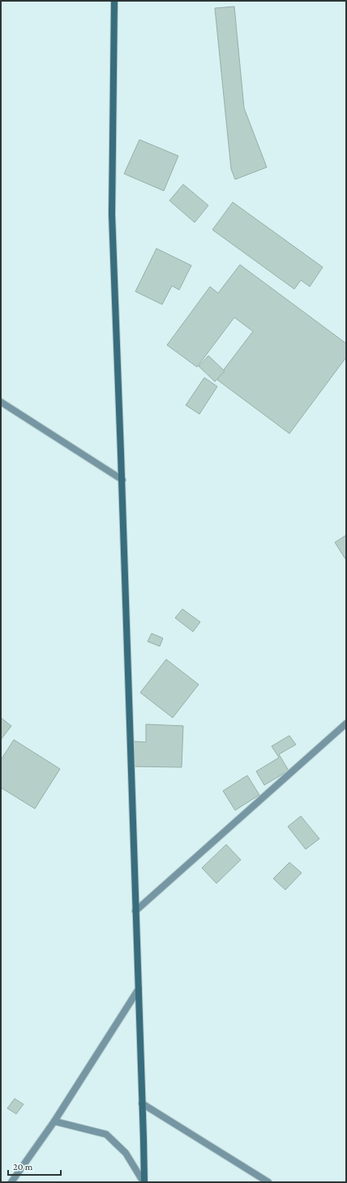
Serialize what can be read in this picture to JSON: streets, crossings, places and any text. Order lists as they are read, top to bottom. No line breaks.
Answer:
{"scale_bar":"20 m"}
